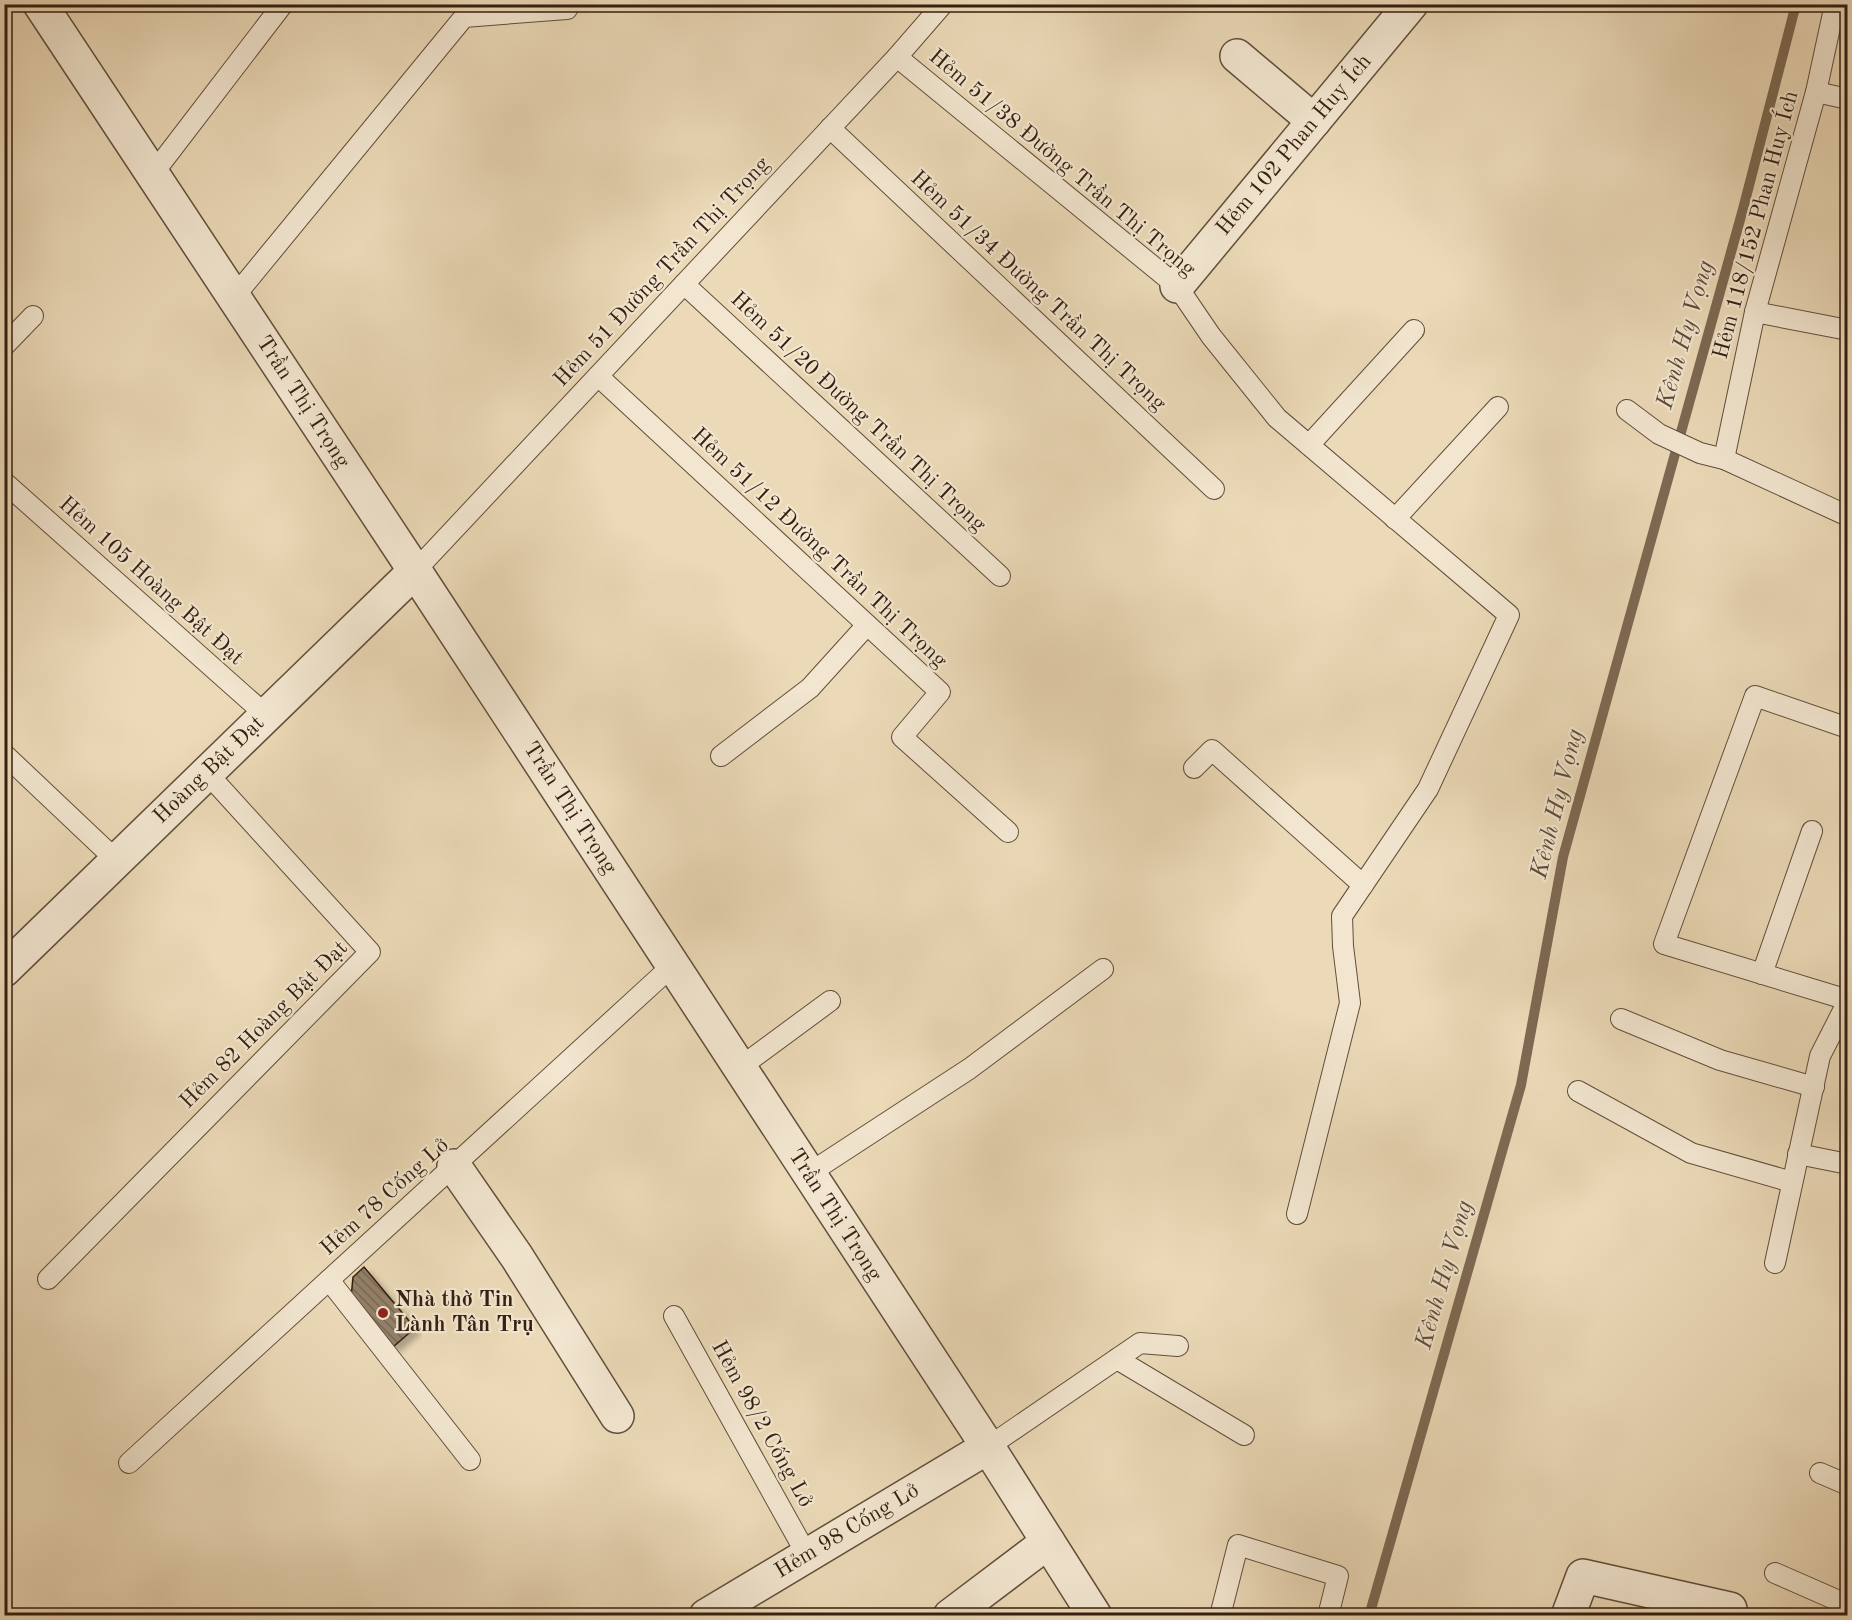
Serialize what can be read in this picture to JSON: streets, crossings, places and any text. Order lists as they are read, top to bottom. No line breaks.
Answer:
{"streets":{"street":["Hẻm 102 Phan Huy Ích","Trần Thị Trọng","Hoàng Bật Đạt","Hẻm 98 Cống Lở"],"lane":["Hẻm 51/38 Đường Trần Thị Trọng","Hẻm 118/152 Phan Huy Ích","Hẻm 51 Đường Trần Thị Trọng","Hẻm 51/34 Đường Trần Thị Trọng","Hẻm 51/20 Đường Trần Thị Trọng","Hẻm 51/12 Đường Trần Thị Trọng","Hẻm 105 Hoàng Bật Đạt","Hẻm 82 Hoàng Bật Đạt","Hẻm 78 Cống Lở","Hẻm 98/2 Cống Lở"]},"crossings":[["Hẻm 102 Phan Huy Ích","Hẻm 51/38 Đường Trần Thị Trọng"],["Hẻm 51/38 Đường Trần Thị Trọng","Hẻm 51 Đường Trần Thị Trọng"],["Hẻm 51 Đường Trần Thị Trọng","Hẻm 51/34 Đường Trần Thị Trọng"],["Hẻm 51 Đường Trần Thị Trọng","Trần Thị Trọng"],["Hẻm 51 Đường Trần Thị Trọng","Hẻm 51/20 Đường Trần Thị Trọng"],["Hẻm 51 Đường Trần Thị Trọng","Hẻm 51/12 Đường Trần Thị Trọng"],["Hẻm 51 Đường Trần Thị Trọng","Hoàng Bật Đạt"],["Trần Thị Trọng","Hoàng Bật Đạt"],["Trần Thị Trọng","Hẻm 78 Cống Lở"],["Trần Thị Trọng","Hẻm 98 Cống Lở"],["Hẻm 105 Hoàng Bật Đạt","Hoàng Bật Đạt"],["Hoàng Bật Đạt","Hẻm 82 Hoàng Bật Đạt"],["Hẻm 98/2 Cống Lở","Hẻm 98 Cống Lở"]],"water":["Kênh Hy Vọng"],"places":["Nhà thờ Tin Lành Tân Trụ"]}
